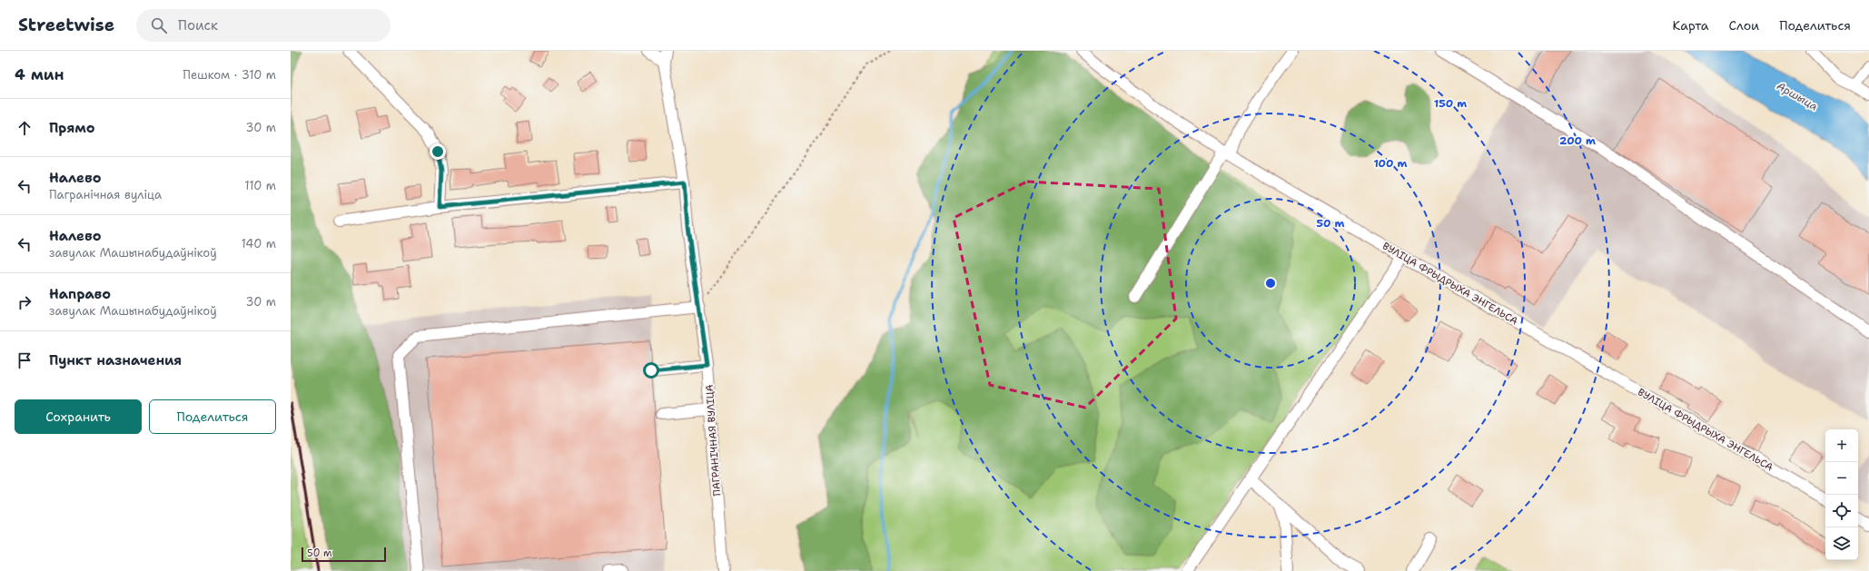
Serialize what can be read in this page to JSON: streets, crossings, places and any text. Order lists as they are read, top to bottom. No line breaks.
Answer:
{"streets":{"street":["ВУЛІЦА ФРЫДРЫХА ЭНГЕЛЬСА","ПАГРАНІЧНАЯ ВУЛІЦА"]},"water":["Аршыца"],"scale_bar":"50 m","page":{"header":"Streetwise","search":"Поиск","nav":["Карта","Слои","Поделиться"],"heading":["4 мин","Пешком · 310 m"],"list":[["Прямо","30 m"],["Налево","Пагранічная вуліца","110 m"],["Налево","завулак Машынабудаўнікоў","140 m"],["Направо","завулак Машынабудаўнікоў","30 m"],"Пункт назначения"],"buttons":["Сохранить","Поделиться"],"map_buttons":["+","−"],"scale":"50 m"},"rings":["150 m","200 m","100 m","50 m"]}
